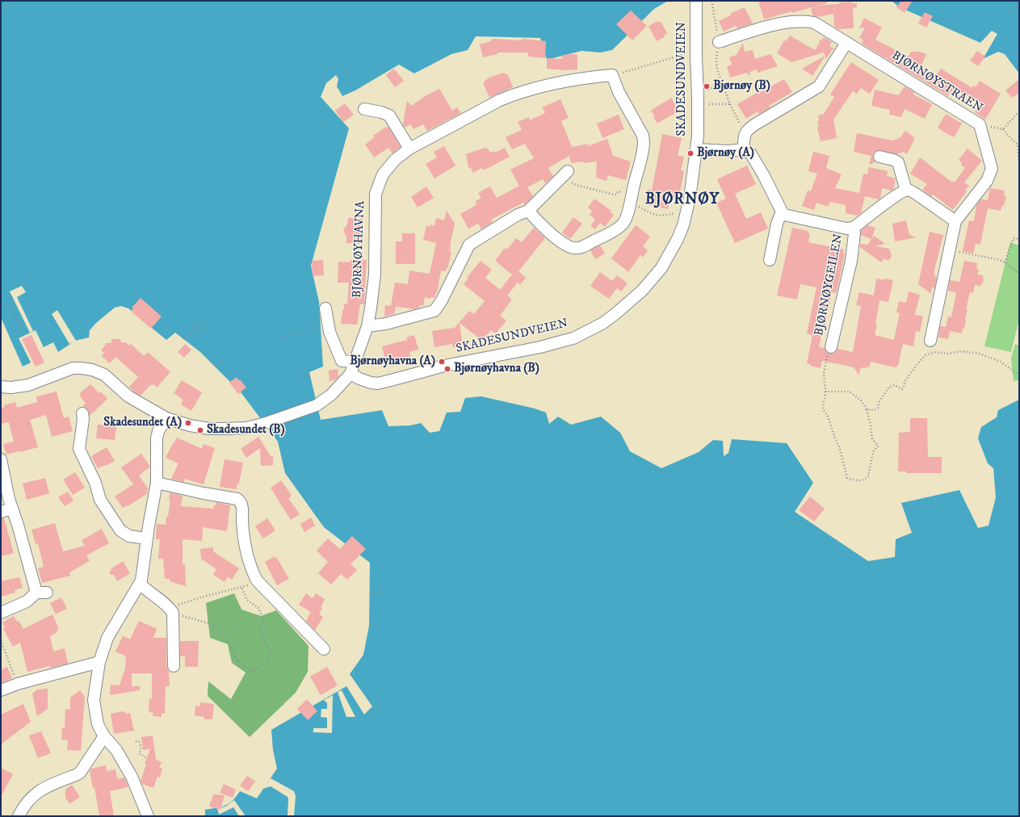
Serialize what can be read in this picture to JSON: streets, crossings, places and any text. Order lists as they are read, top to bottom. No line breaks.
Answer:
{"streets":{"street":["SKADESUNDVEIEN","BJØRNØYSTRAEN","BJØRNØYHAVNA","BJØRNØYGEILEN"]},"crossings":[["SKADESUNDVEIEN","BJØRNØYHAVNA"]],"districts":["BJØRNØY"],"places":["Bjørnøy (B)","Bjørnøy (A)","Bjørnøyhavna (A)","Bjørnøyhavna (B)","Skadesundet (A)","Skadesundet (B)"]}
